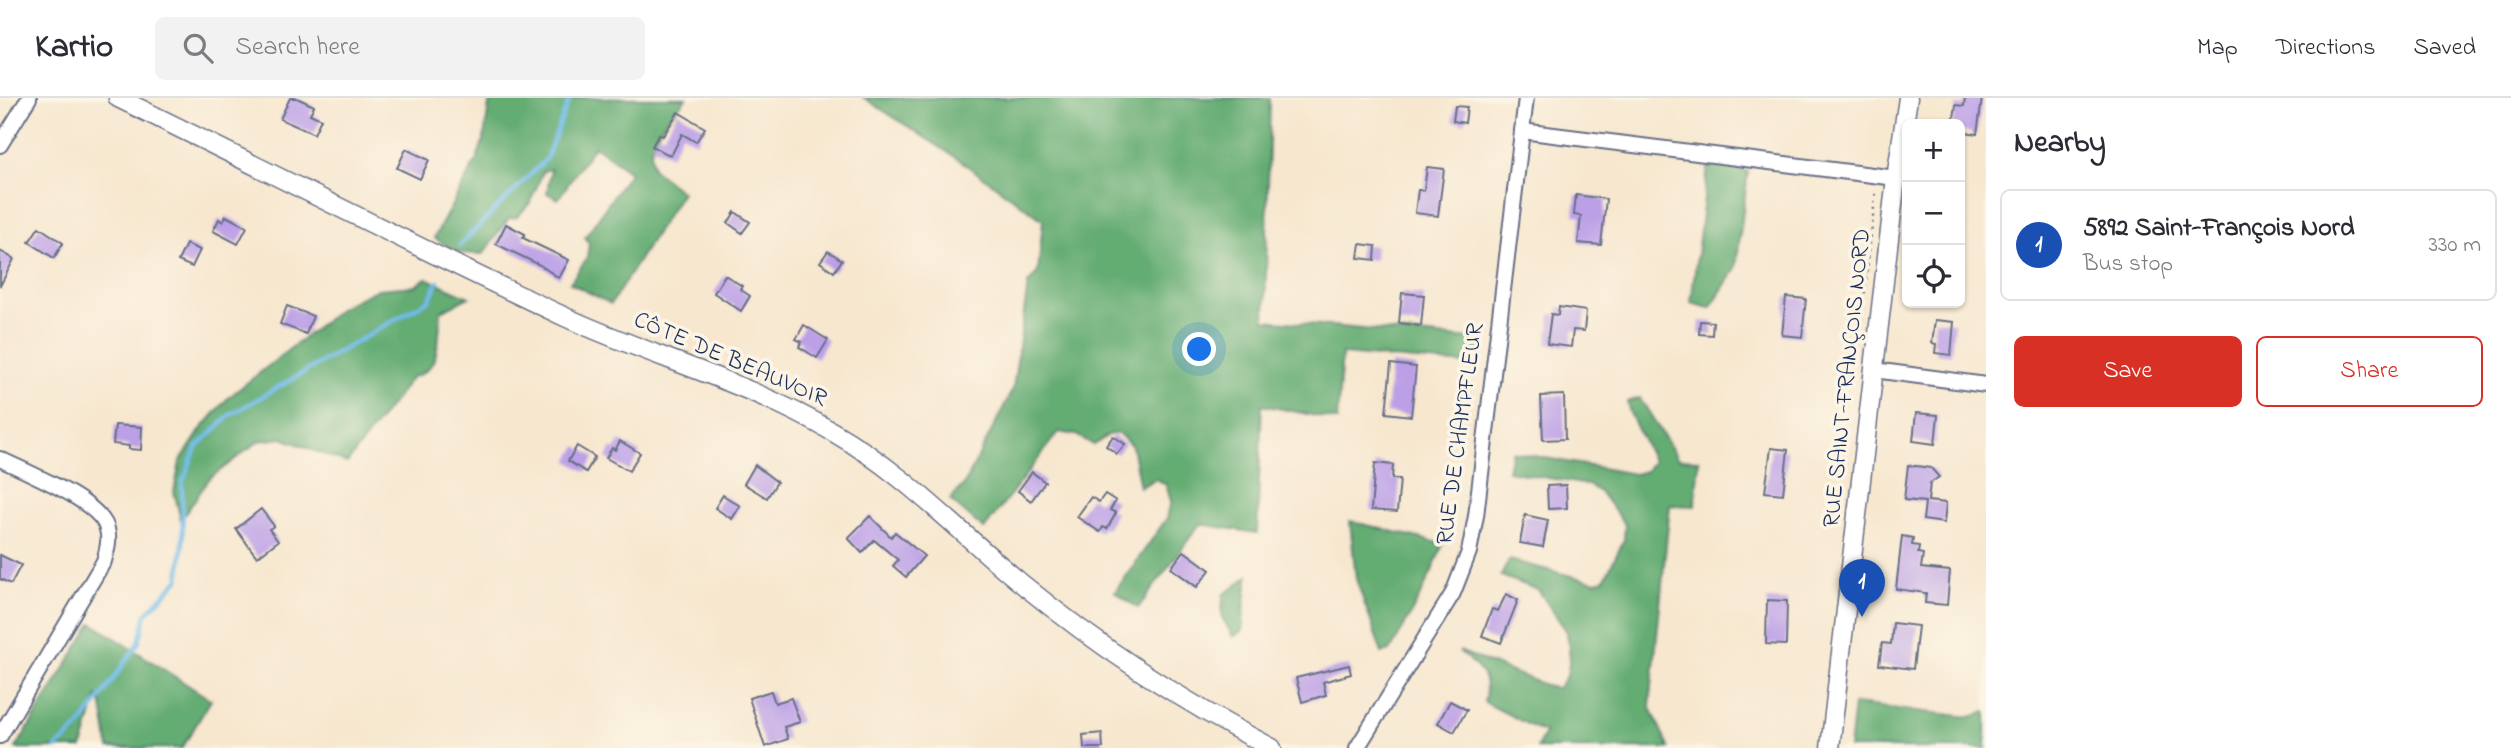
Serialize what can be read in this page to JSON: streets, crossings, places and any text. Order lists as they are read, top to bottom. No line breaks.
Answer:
{"streets":{"street":["CÔTE DE BEAUVOIR","RUE SAINT-FRANÇOIS NORD","RUE DE CHAMPFLEUR"]},"page":{"header":"Kartio","search":"Search here","nav":["Map","Directions","Saved"],"heading":"Nearby","map_buttons":["+","−"],"list":[{"mark":"1","name":"5892 Saint-François Nord","note":"Bus stop","value":"330 m"}],"buttons":["Save","Share"],"pins":"1"}}
